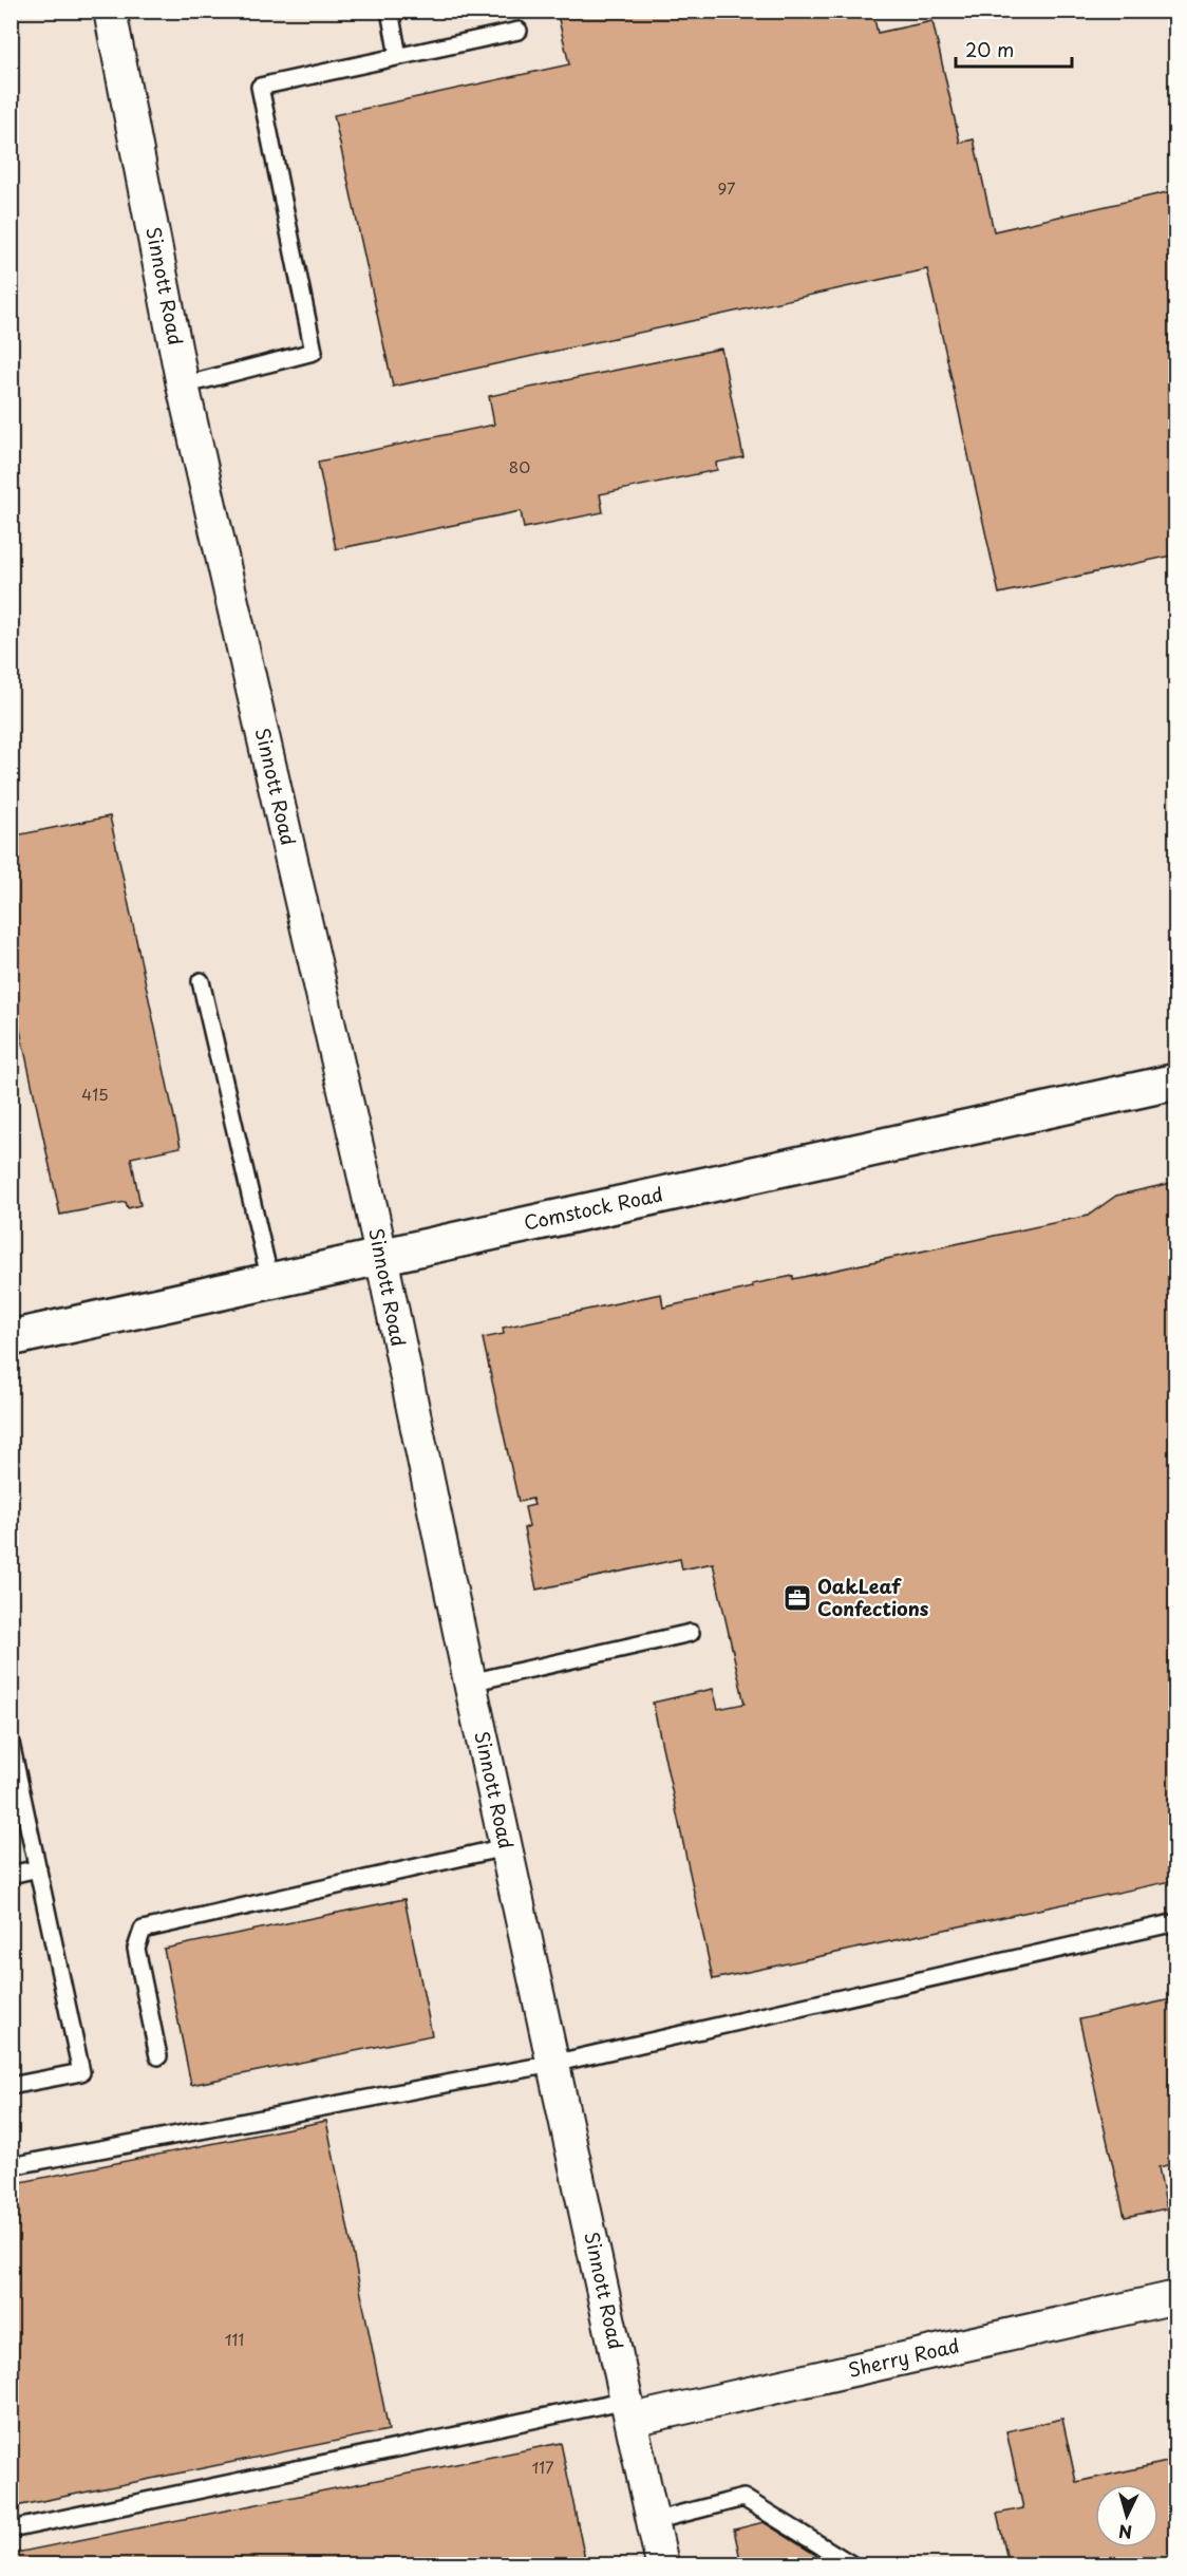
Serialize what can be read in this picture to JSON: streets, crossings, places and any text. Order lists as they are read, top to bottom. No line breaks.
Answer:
{"streets":{"street":["Sinnott Road","Comstock Road","Sherry Road"]},"crossings":[["Sinnott Road","Comstock Road"],["Sinnott Road","Sherry Road"]],"places":{"office":["OakLeaf Confections"]},"house_numbers":["97","80","415","111","117"],"scale_bar":"20 m","north":"bottom"}
